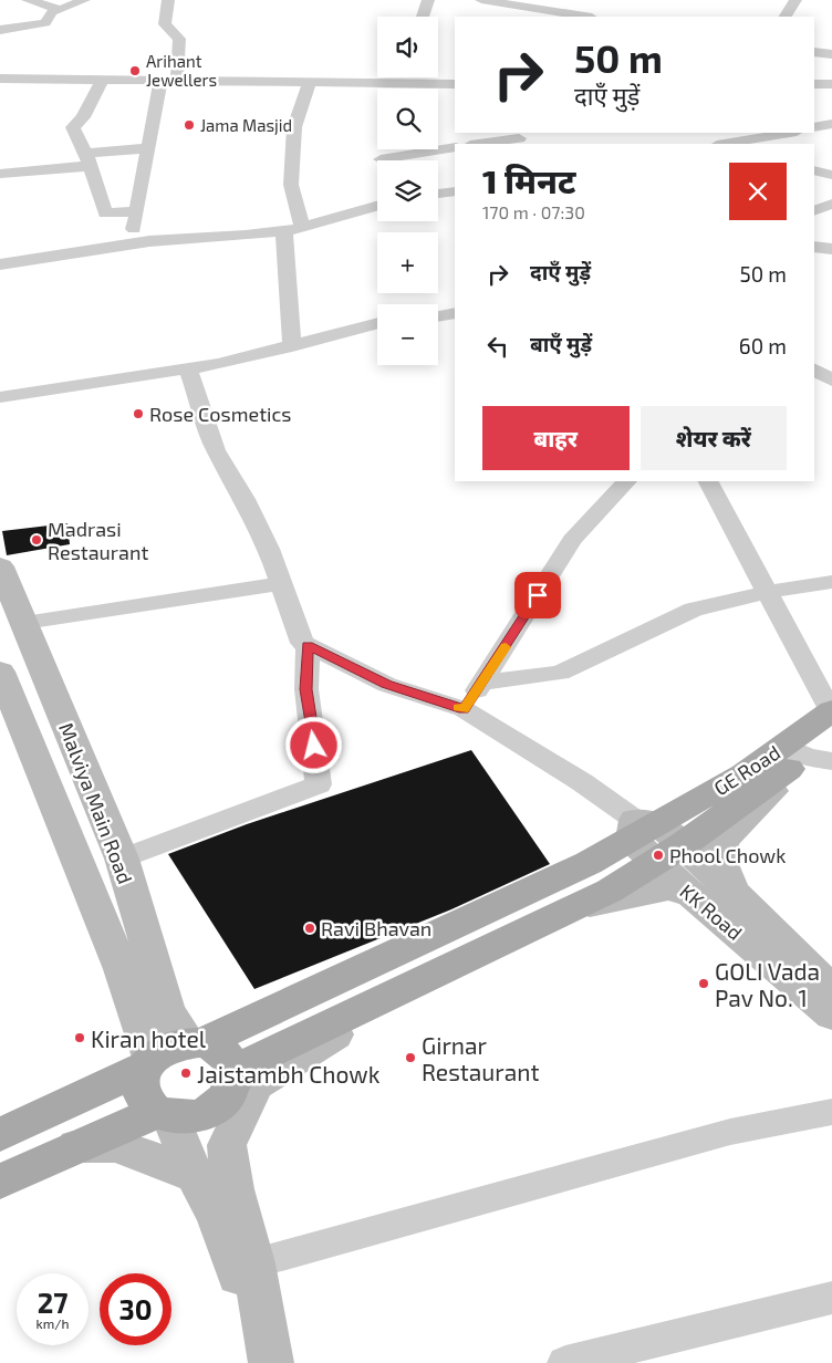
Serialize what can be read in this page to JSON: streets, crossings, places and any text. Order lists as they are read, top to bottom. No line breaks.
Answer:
{"streets":{"street":["Malviya Main Road","KK Road"]},"places":["Arihant Jewellers","Jama Masjid","Rose Cosmetics","Madrasi Restaurant","Phool Chowk","Ravi Bhavan","GOLI Vada Pav No. 1","Kiran hotel","Girnar Restaurant","Jaistambh Chowk"],"page":{"map_buttons":["+","−"],"turn":["50 m","दाएँ मुड़ें"],"heading":["1 मिनट","170 m · 07:30"],"list":[{"name":"दाएँ मुड़ें","value":"50 m"},{"name":"बाएँ मुड़ें","value":"60 m"}],"buttons":["बाहर","शेयर करें"],"speed":"27 km/h","limit":"30"}}
